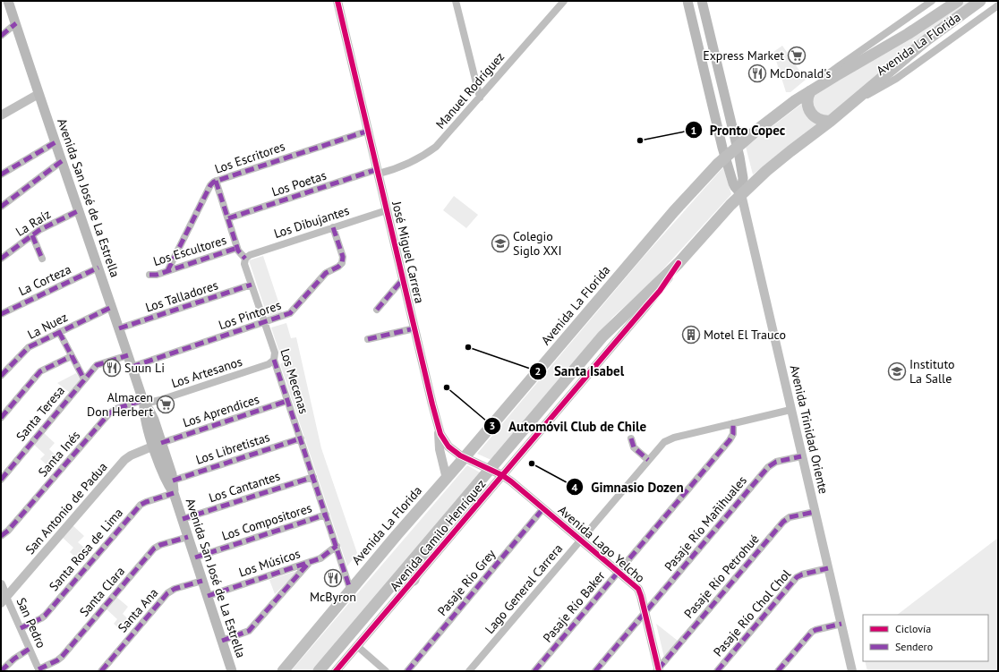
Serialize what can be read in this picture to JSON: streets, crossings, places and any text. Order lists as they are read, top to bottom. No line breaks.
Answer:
{"streets":{"main road":["Avenida La Florida","Avenida San José de La Estrella","Avenida Trinidad Oriente","Avenida Camilo Henríquez"],"street":["Manuel Rodríguez","Los Escritores","Los Poetas","Los Dibujantes","La Raíz","Los Escultores","José Miguel Carrera","La Corteza","Los Talladores","Los Pintores","La Nuez","Los Artesanos","Los Mecenas","Los Aprendices","Santa Teresa","Los Libretistas","Santa Inés","Los Cantantes","San Antonio de Padua","Los Compositores","Pasaje Río Mañihuales","Avenida Lago Yelcho","Santa Rosa de Lima","Los Músicos","Pasaje Río Petrohué","Pasaje Río Grey","Lago General Carrera","Santa Clara","Pasaje Río Baker","Santa Ana","Pasaje Río Chol Chol","San Pedro"]},"crossings":[["Avenida La Florida","José Miguel Carrera"],["Avenida La Florida","Los Mecenas"],["Avenida La Florida","Avenida Trinidad Oriente"],["Avenida La Florida","Avenida Camilo Henríquez"],["Manuel Rodríguez","Los Poetas"],["Manuel Rodríguez","José Miguel Carrera"],["Los Escritores","Los Escultores"],["Los Escritores","José Miguel Carrera"],["Los Escritores","Los Mecenas"],["Los Poetas","José Miguel Carrera"],["Los Poetas","Los Mecenas"],["Avenida San José de La Estrella","La Raíz"],["Avenida San José de La Estrella","La Corteza"],["Avenida San José de La Estrella","Los Talladores"],["Avenida San José de La Estrella","Los Pintores"],["Avenida San José de La Estrella","La Nuez"],["Avenida San José de La Estrella","Los Artesanos"],["Avenida San José de La Estrella","Los Aprendices"],["Avenida San José de La Estrella","Santa Teresa"],["Avenida San José de La Estrella","Los Libretistas"],["Avenida San José de La Estrella","Santa Inés"],["Avenida San José de La Estrella","Los Cantantes"],["Avenida San José de La Estrella","San Antonio de Padua"],["Avenida San José de La Estrella","Los Compositores"],["Avenida San José de La Estrella","Santa Rosa de Lima"],["Avenida San José de La Estrella","Los Músicos"],["Avenida San José de La Estrella","Santa Clara"],["Avenida San José de La Estrella","Santa Ana"],["Los Dibujantes","José Miguel Carrera"],["Los Dibujantes","Los Pintores"],["Los Dibujantes","Los Mecenas"],["Los Escultores","Los Mecenas"],["José Miguel Carrera","Avenida Camilo Henríquez"],["José Miguel Carrera","Avenida Lago Yelcho"],["Los Talladores","Los Mecenas"],["Los Pintores","Los Mecenas"],["Los Artesanos","Los Mecenas"],["Los Artesanos","Santa Inés"],["Los Mecenas","Los Aprendices"],["Los Mecenas","Los Libretistas"],["Los Mecenas","Los Cantantes"],["Los Mecenas","Los Compositores"],["Los Mecenas","Los Músicos"],["Los Aprendices","San Antonio de Padua"],["Avenida Trinidad Oriente","Pasaje Río Mañihuales"],["Avenida Trinidad Oriente","Avenida Camilo Henríquez"],["Avenida Trinidad Oriente","Pasaje Río Petrohué"],["Avenida Trinidad Oriente","Lago General Carrera"],["Avenida Trinidad Oriente","Pasaje Río Chol Chol"],["San Antonio de Padua","San Pedro"],["Pasaje Río Mañihuales","Avenida Lago Yelcho"],["Avenida Camilo Henríquez","Avenida Lago Yelcho"],["Avenida Lago Yelcho","Pasaje Río Petrohué"],["Avenida Lago Yelcho","Pasaje Río Grey"],["Avenida Lago Yelcho","Lago General Carrera"],["Avenida Lago Yelcho","Pasaje Río Baker"],["Santa Rosa de Lima","San Pedro"],["Lago General Carrera","Pasaje Río Baker"],["Santa Clara","San Pedro"]],"places":{"supermarket":["Express Market","Almacen Don Herbert"],"restaurant":["McDonald's","Suun Li","McByron"],"other":["Pronto Copec","Santa Isabel","Automóvil Club de Chile","Gimnasio Dozen"],"school or university":["Colegio Siglo XXI","Instituto La Salle"],"building":["Motel El Trauco"]},"legend":["Ciclovía","Sendero"]}
